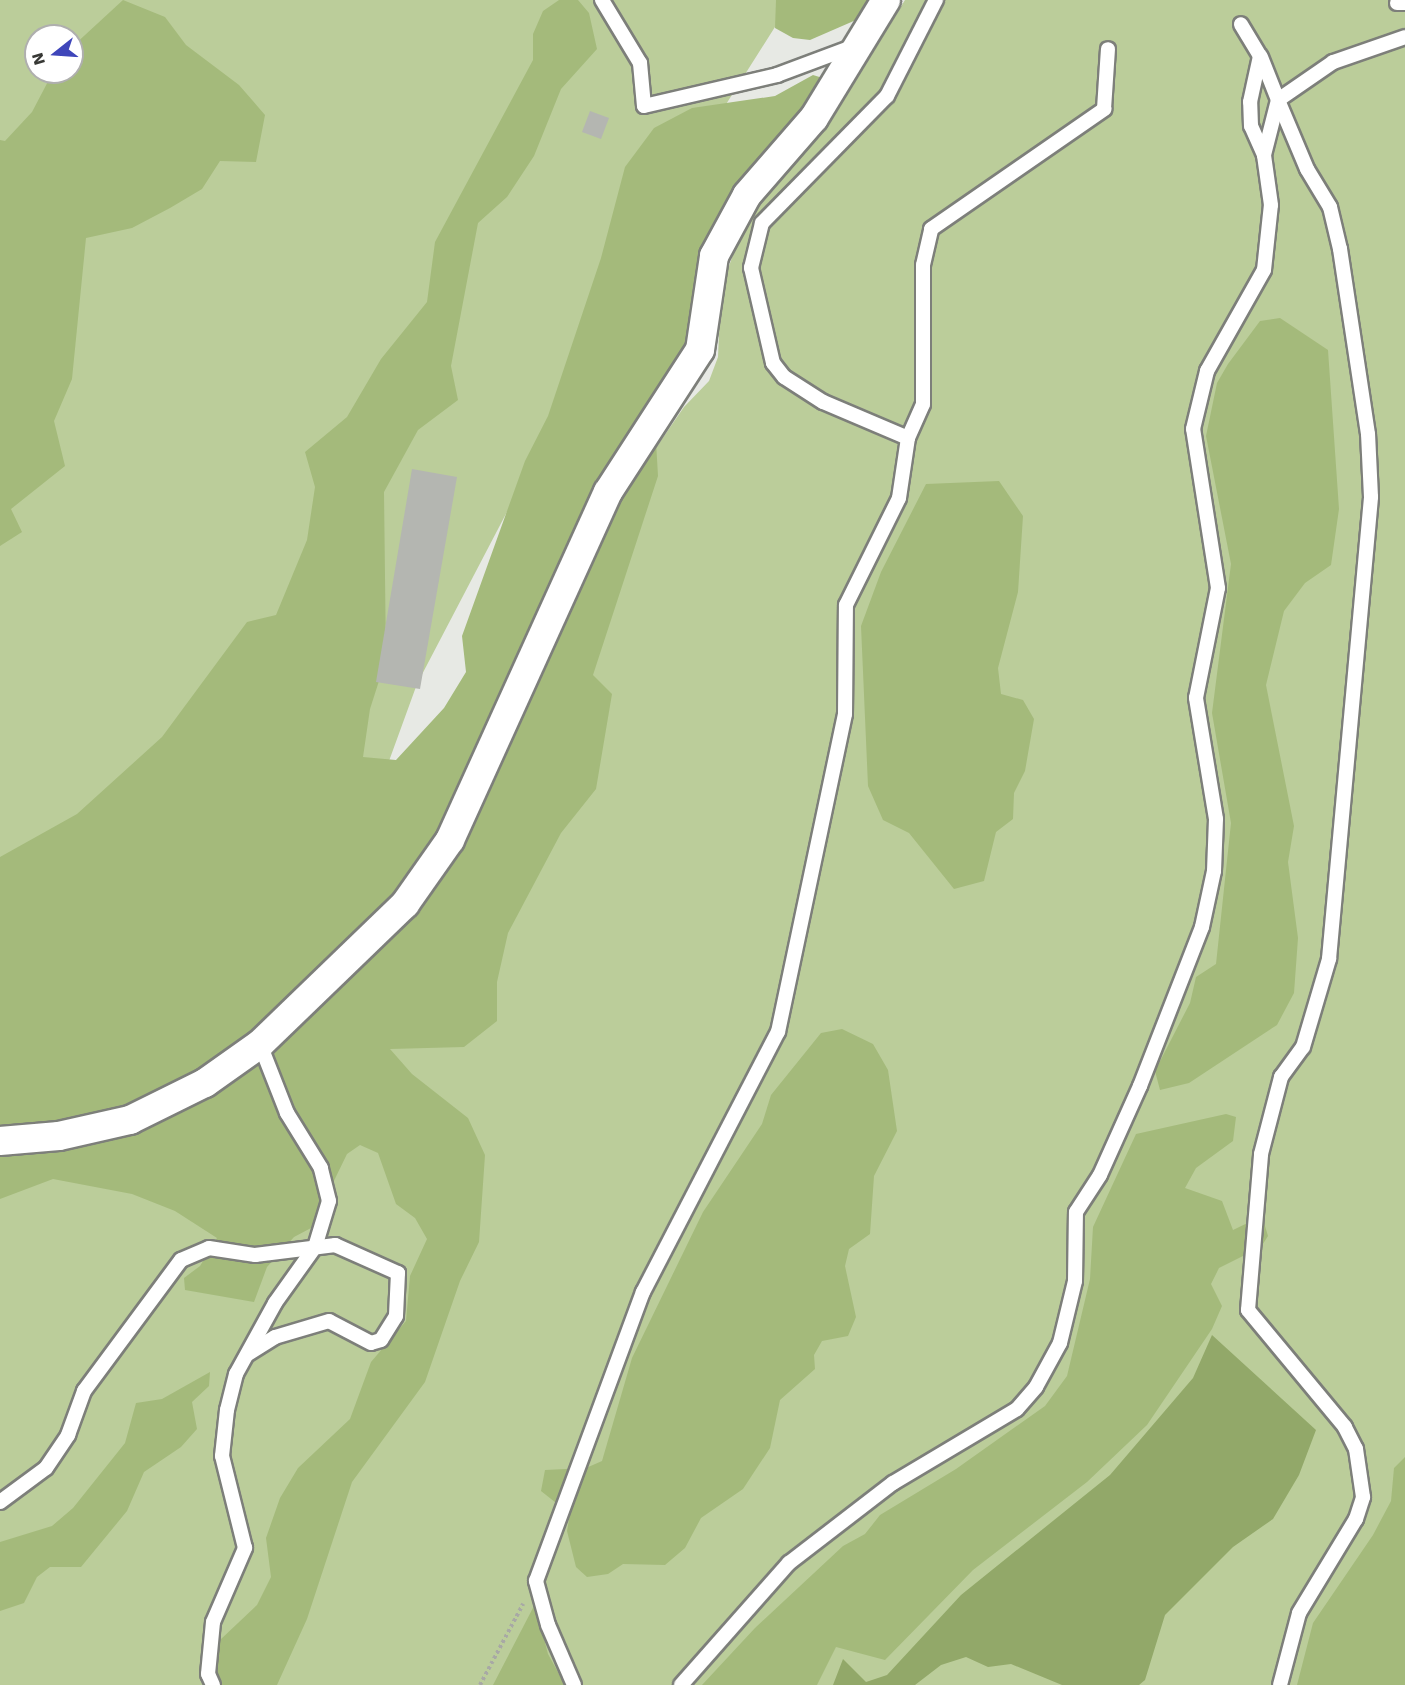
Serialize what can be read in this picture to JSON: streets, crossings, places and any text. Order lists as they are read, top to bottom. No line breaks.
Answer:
{"north":"left"}
